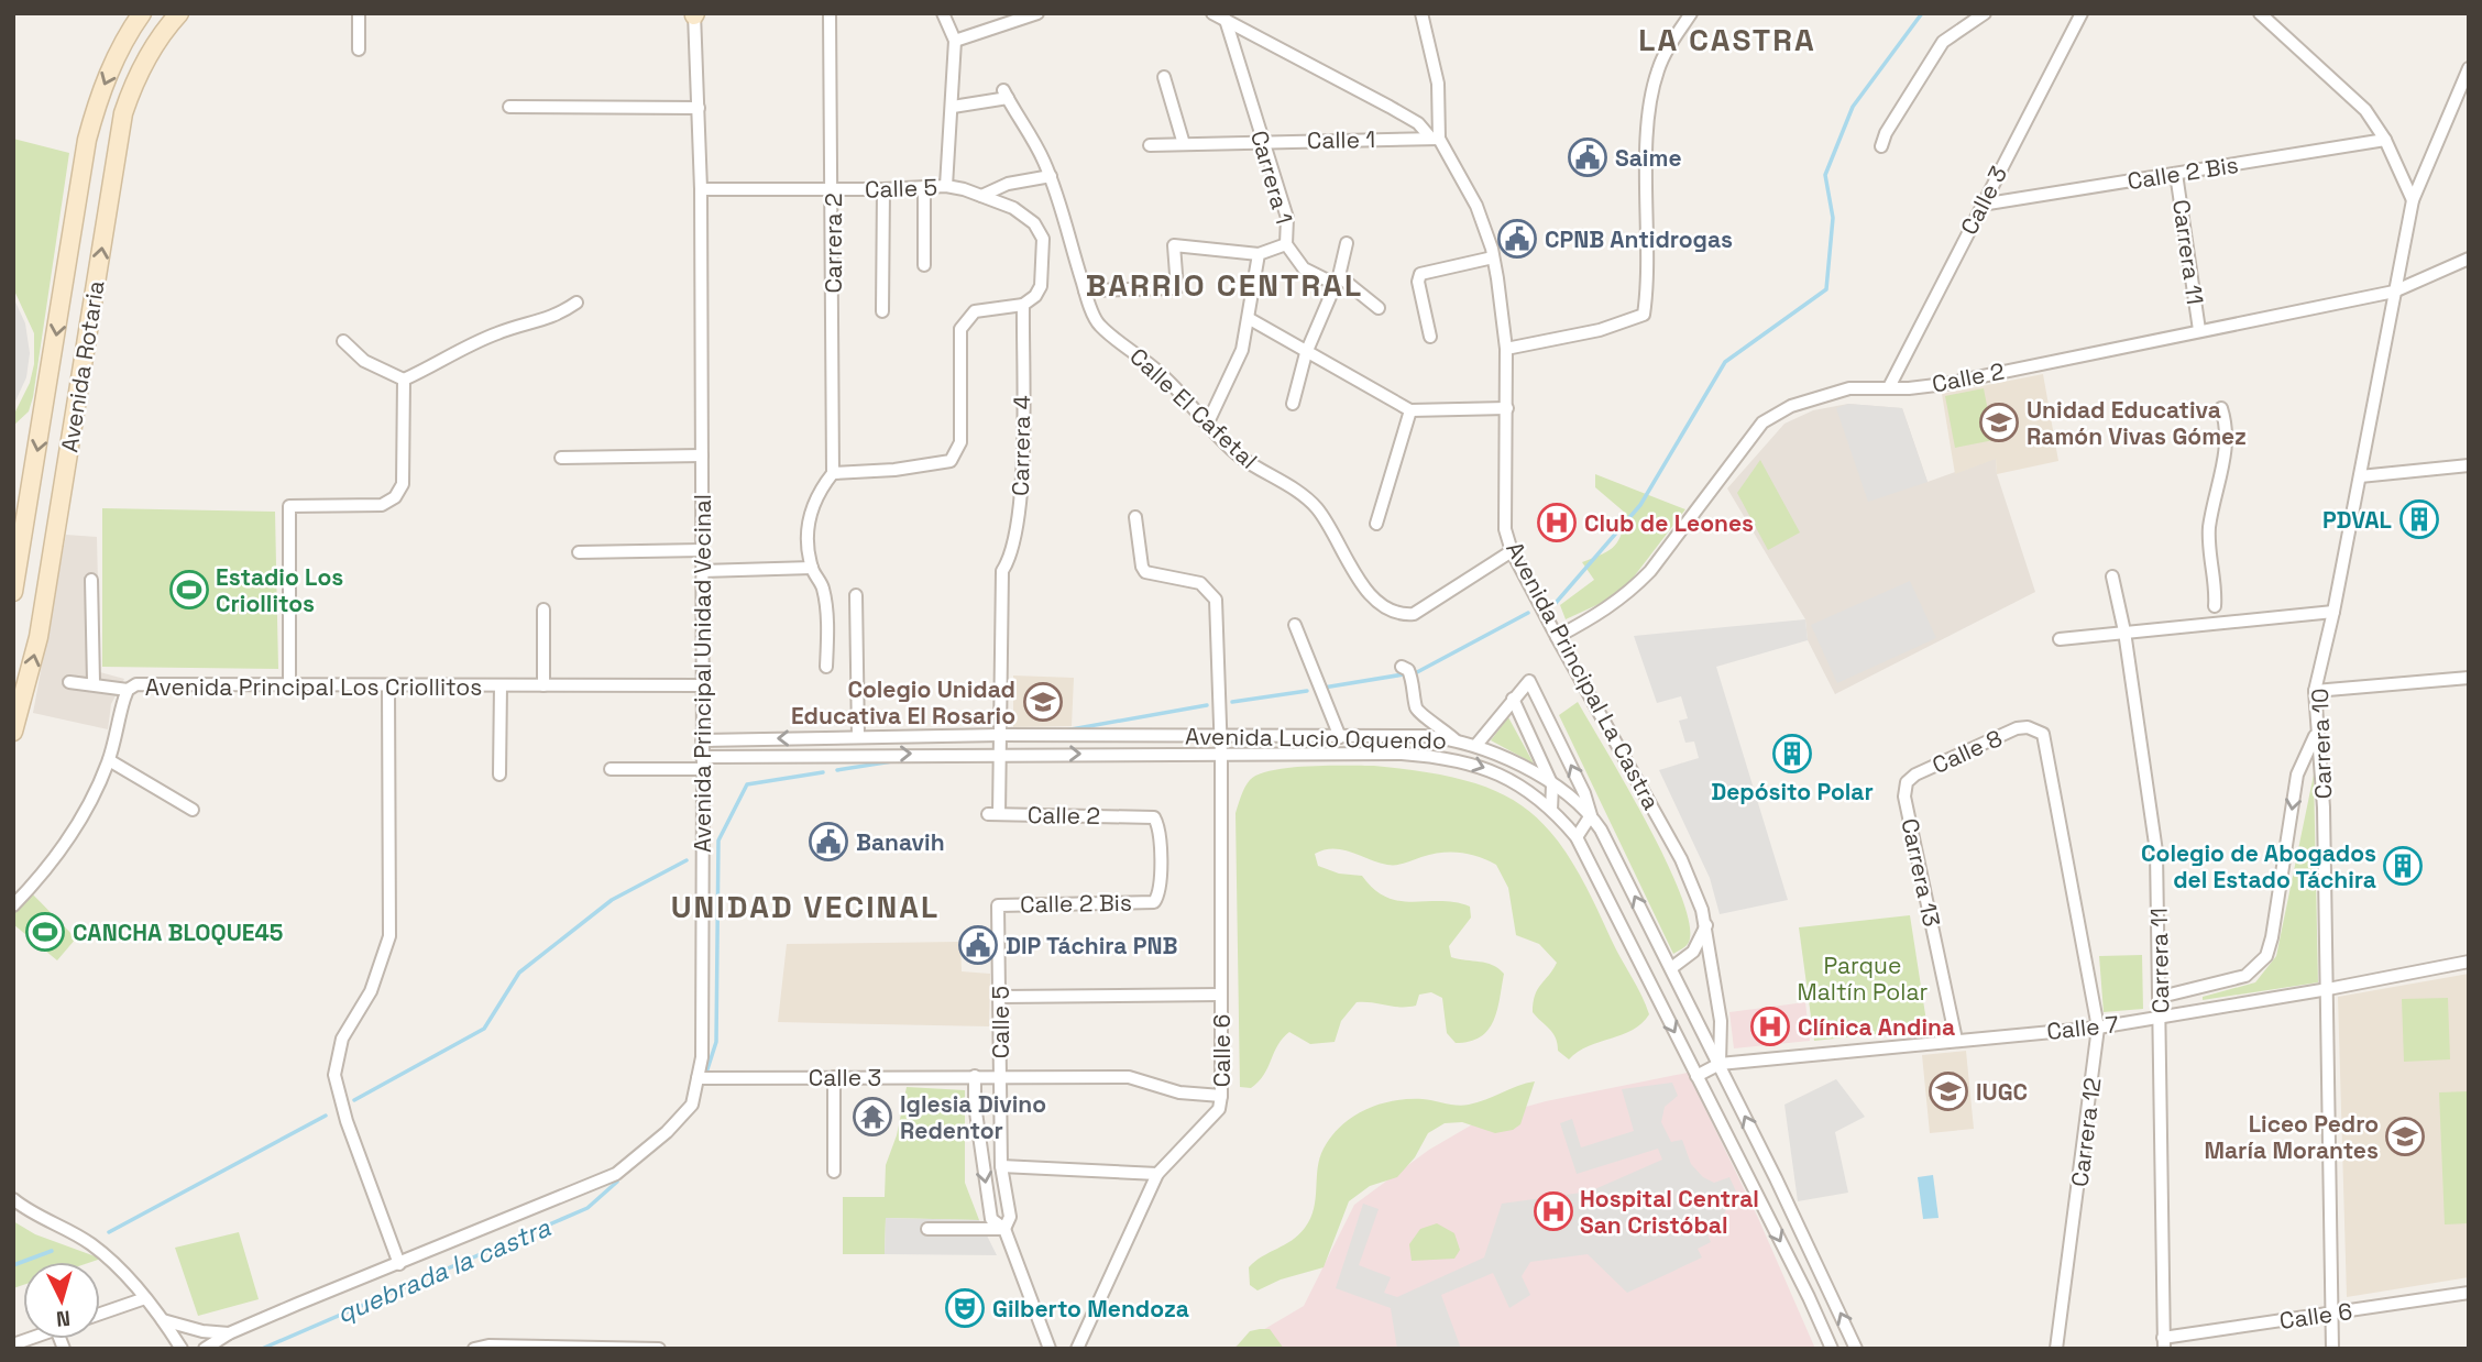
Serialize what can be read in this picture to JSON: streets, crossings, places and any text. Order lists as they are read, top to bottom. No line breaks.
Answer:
{"streets":{"main road":["Avenida Rotaria"],"street":["Calle 1","Calle 2 Bis","Carrera 1","Calle 5","Calle 3","Carrera 2","Carrera 11","Calle 2","Calle El Cafetal","Carrera 4","Avenida Principal Unidad Vecinal","Avenida Principal La Castra","Avenida Principal Los Criollitos","Avenida Lucio Oquendo","Carrera 10","Calle 8","Carrera 13","Calle 7","Calle 6","Carrera 12"]},"crossings":[["Calle 1","Carrera 1"],["Calle 1","Avenida Principal La Castra"],["Calle 2 Bis","Calle 5"],["Calle 2 Bis","Calle 3"],["Calle 2 Bis","Carrera 11"],["Calle 2 Bis","Calle 2"],["Carrera 1","Calle El Cafetal"],["Calle 5","Calle 3"],["Calle 5","Carrera 2"],["Calle 5","Carrera 4"],["Calle 5","Avenida Principal Unidad Vecinal"],["Calle 3","Calle 2"],["Calle 3","Avenida Principal Unidad Vecinal"],["Calle 3","Calle 6"],["Carrera 11","Calle 2"],["Carrera 11","Calle 7"],["Carrera 11","Calle 6"],["Calle 2","Carrera 4"],["Calle 2","Avenida Principal La Castra"],["Calle 2","Avenida Lucio Oquendo"],["Calle 2","Carrera 10"],["Calle El Cafetal","Avenida Principal La Castra"],["Carrera 4","Avenida Lucio Oquendo"],["Avenida Principal Unidad Vecinal","Avenida Principal Los Criollitos"],["Avenida Principal Unidad Vecinal","Avenida Lucio Oquendo"],["Avenida Principal La Castra","Avenida Lucio Oquendo"],["Avenida Principal La Castra","Calle 7"],["Avenida Lucio Oquendo","Calle 7"],["Avenida Lucio Oquendo","Calle 6"],["Carrera 10","Calle 7"],["Carrera 10","Calle 6"],["Calle 8","Carrera 13"],["Calle 8","Carrera 12"],["Carrera 13","Calle 7"],["Calle 7","Carrera 12"]],"districts":["LA CASTRA","BARRIO CENTRAL","UNIDAD VECINAL"],"water":["quebrada la castra"],"parks":["Parque Maltín Polar"],"places":{"public building":["Saime","CPNB Antidrogas","Banavih","DIP Táchira PNB"],"school or university":["Unidad Educativa Ramón Vivas Gómez","Colegio Unidad Educativa El Rosario","IUGC","Liceo Pedro María Morantes"],"building":["PDVAL","Depósito Polar","Colegio de Abogados del Estado Táchira"],"hospital":["Club de Leones","Clínica Andina","Hospital Central San Cristóbal"],"sports":["Estadio Los Criollitos","CANCHA BLOQUE45"],"temple":["Iglesia Divino Redentor"],"theatre":["Gilberto Mendoza"]},"north":"bottom"}
